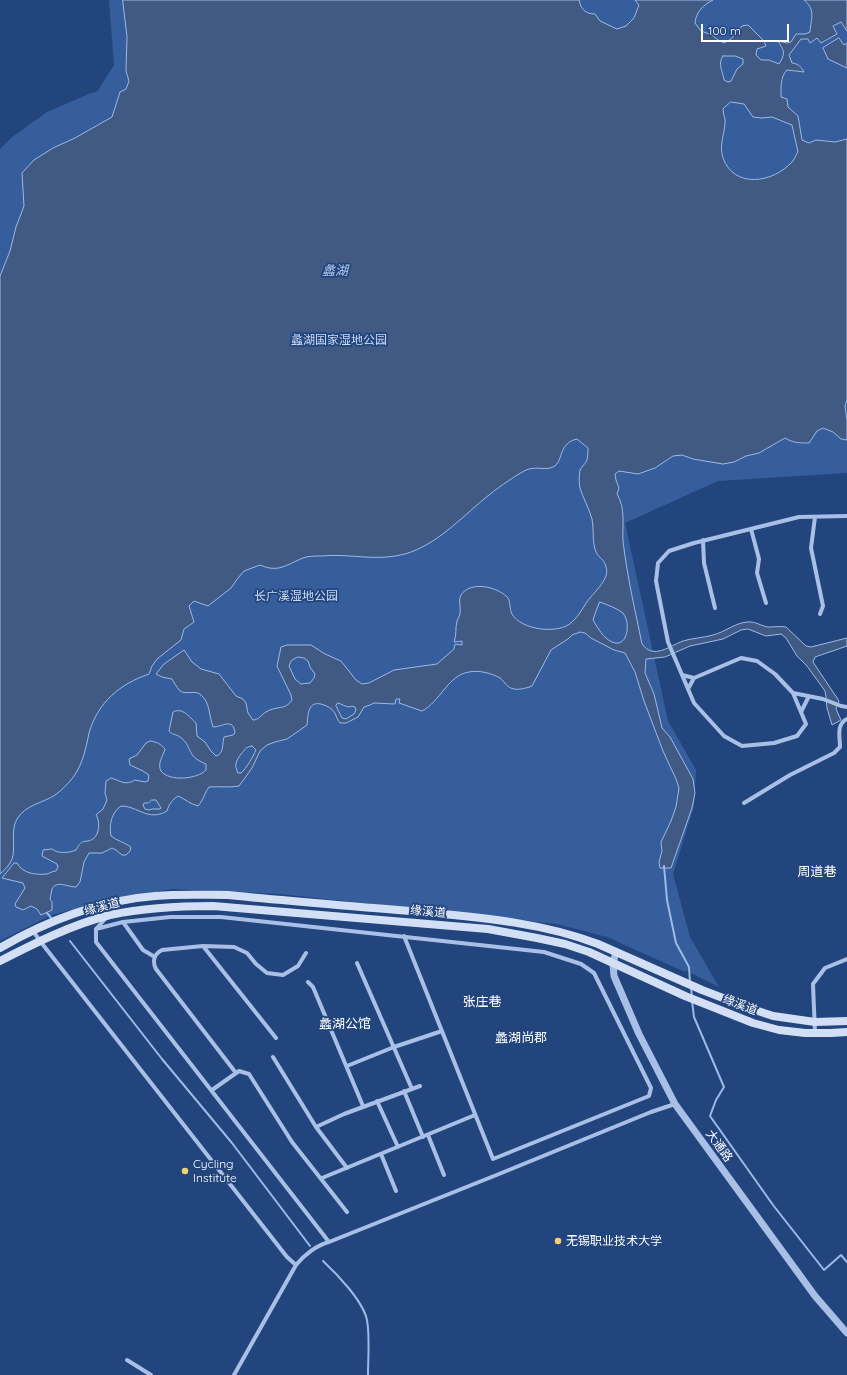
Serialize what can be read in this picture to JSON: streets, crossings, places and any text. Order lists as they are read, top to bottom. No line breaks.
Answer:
{"streets":{"main road":["缘溪道"],"street":["大通路"]},"crossings":[["缘溪道","大通路"]],"districts":["周道巷","张庄巷","蠡湖公馆","蠡湖尚郡"],"water":["蠡湖"],"parks":["蠡湖国家湿地公园","长广溪湿地公园"],"places":["Cycling Institute","无锡职业技术大学"],"scale_bar":"100 m"}
